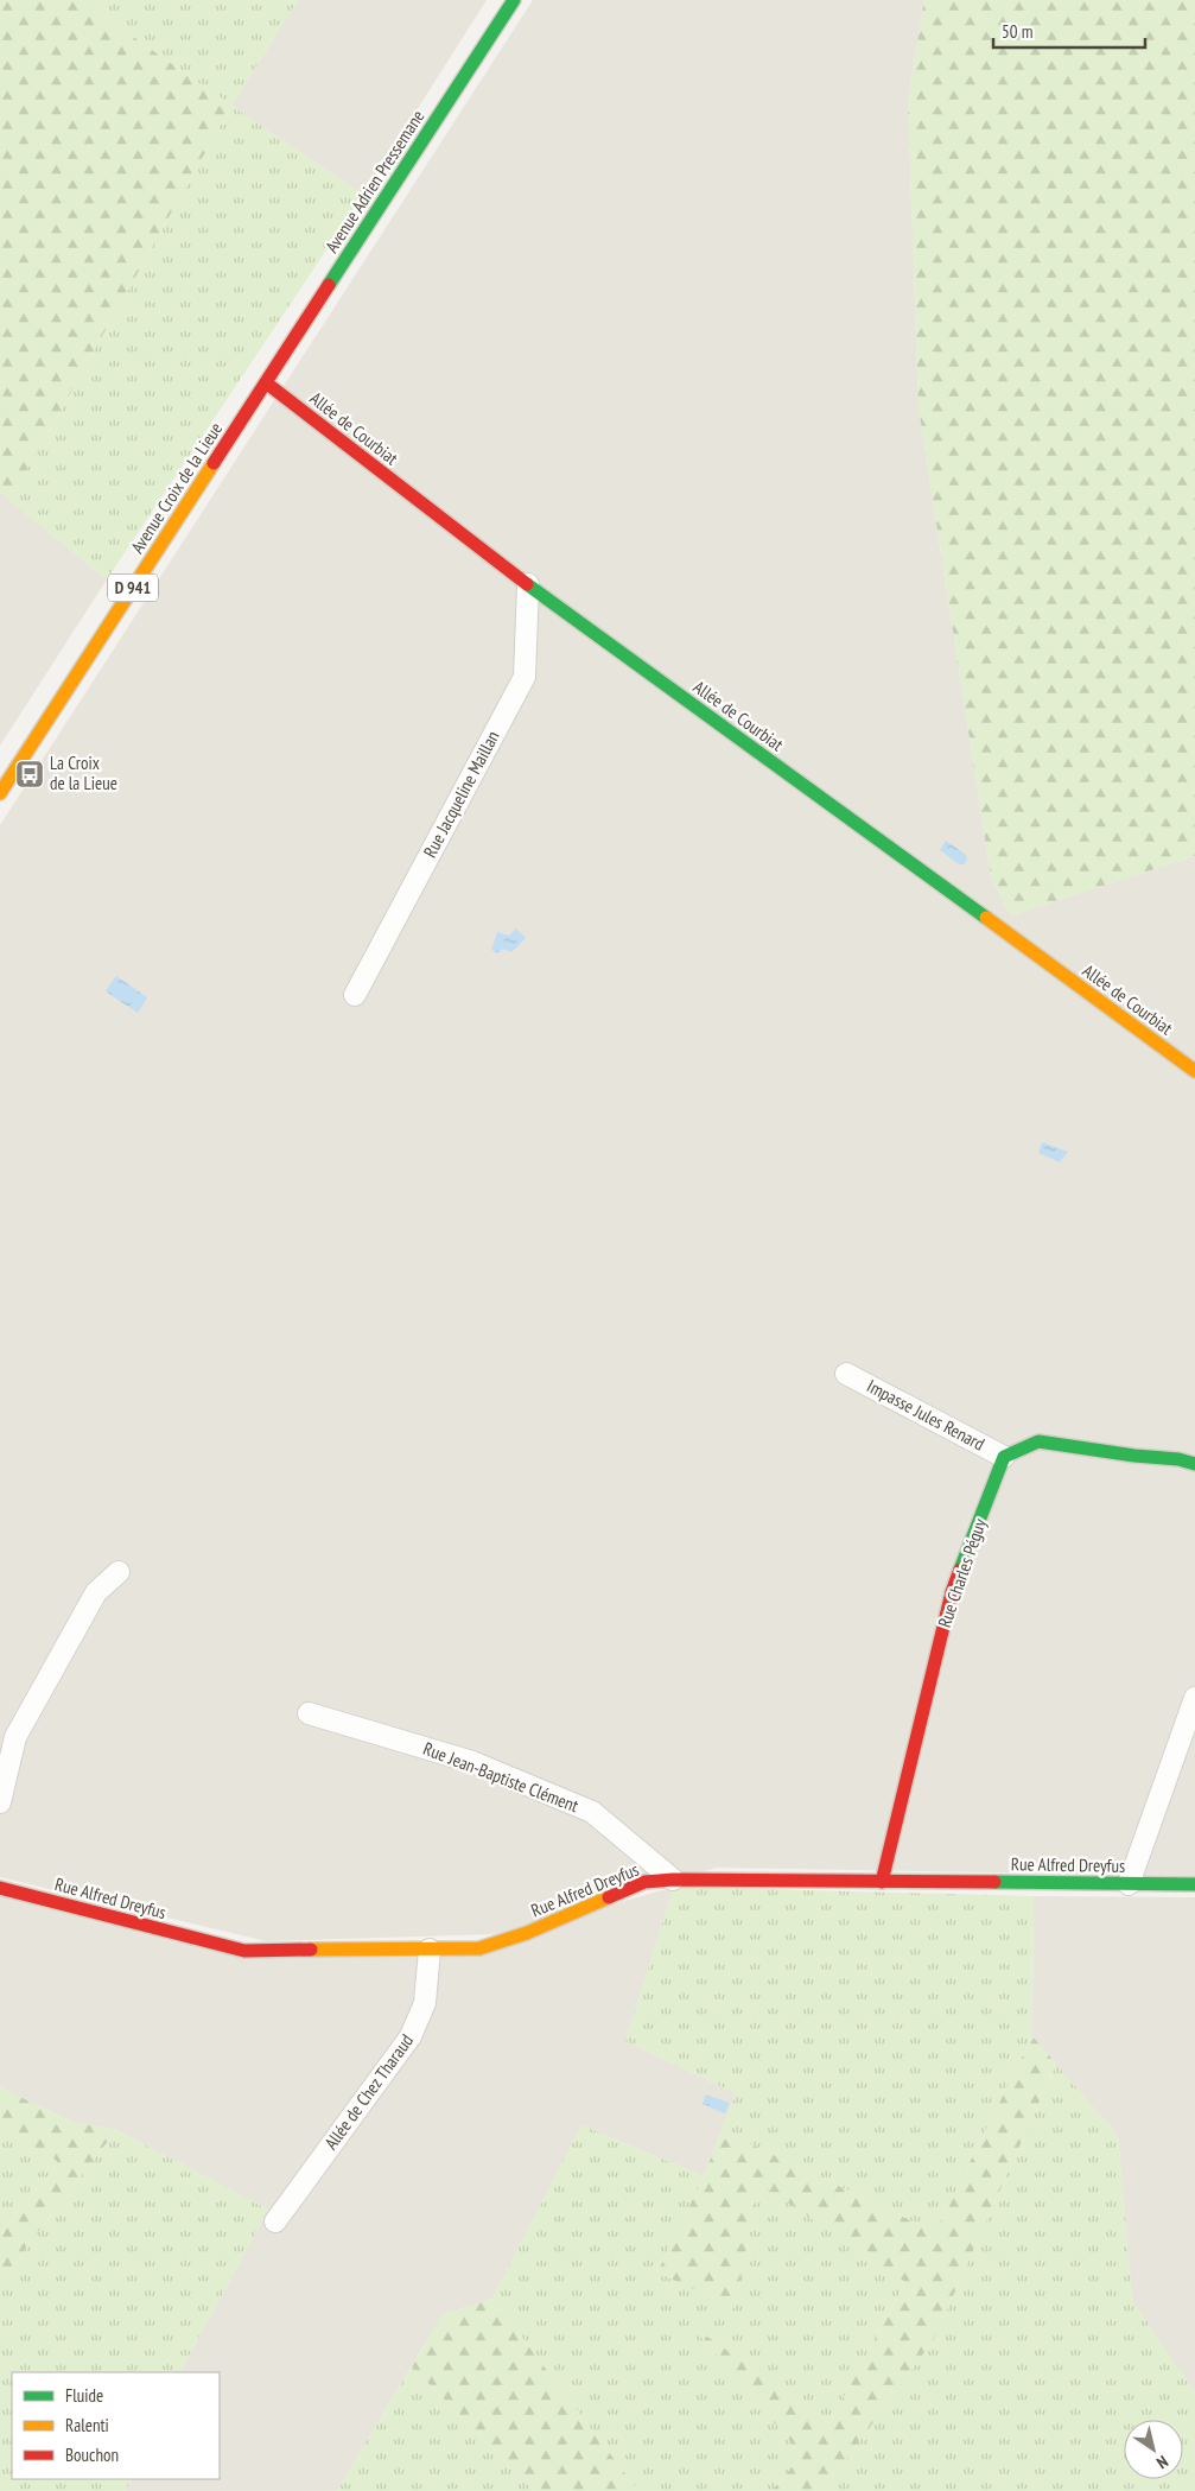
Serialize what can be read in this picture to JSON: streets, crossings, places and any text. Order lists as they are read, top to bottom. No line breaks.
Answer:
{"streets":{"street":["Avenue Adrien Pressemane","Allée de Courbiat","Avenue Croix de la Lieue","D 941","Rue Jacqueline Maillan","Impasse Jules Renard","Rue Charles Péguy","Rue Jean-Baptiste Clément","Rue Alfred Dreyfus","Allée de Chez Tharaud"]},"crossings":[["Avenue Adrien Pressemane","Allée de Courbiat"],["Avenue Adrien Pressemane","Avenue Croix de la Lieue"],["Allée de Courbiat","Avenue Croix de la Lieue"],["Allée de Courbiat","Rue Jacqueline Maillan"],["Impasse Jules Renard","Rue Charles Péguy"],["Rue Charles Péguy","Rue Alfred Dreyfus"],["Rue Jean-Baptiste Clément","Rue Alfred Dreyfus"],["Rue Alfred Dreyfus","Allée de Chez Tharaud"]],"places":{"bus stop":["La Croix de la Lieue"]},"legend":["Fluide","Ralenti","Bouchon"],"scale_bar":"50 m","north":"bottom right"}
